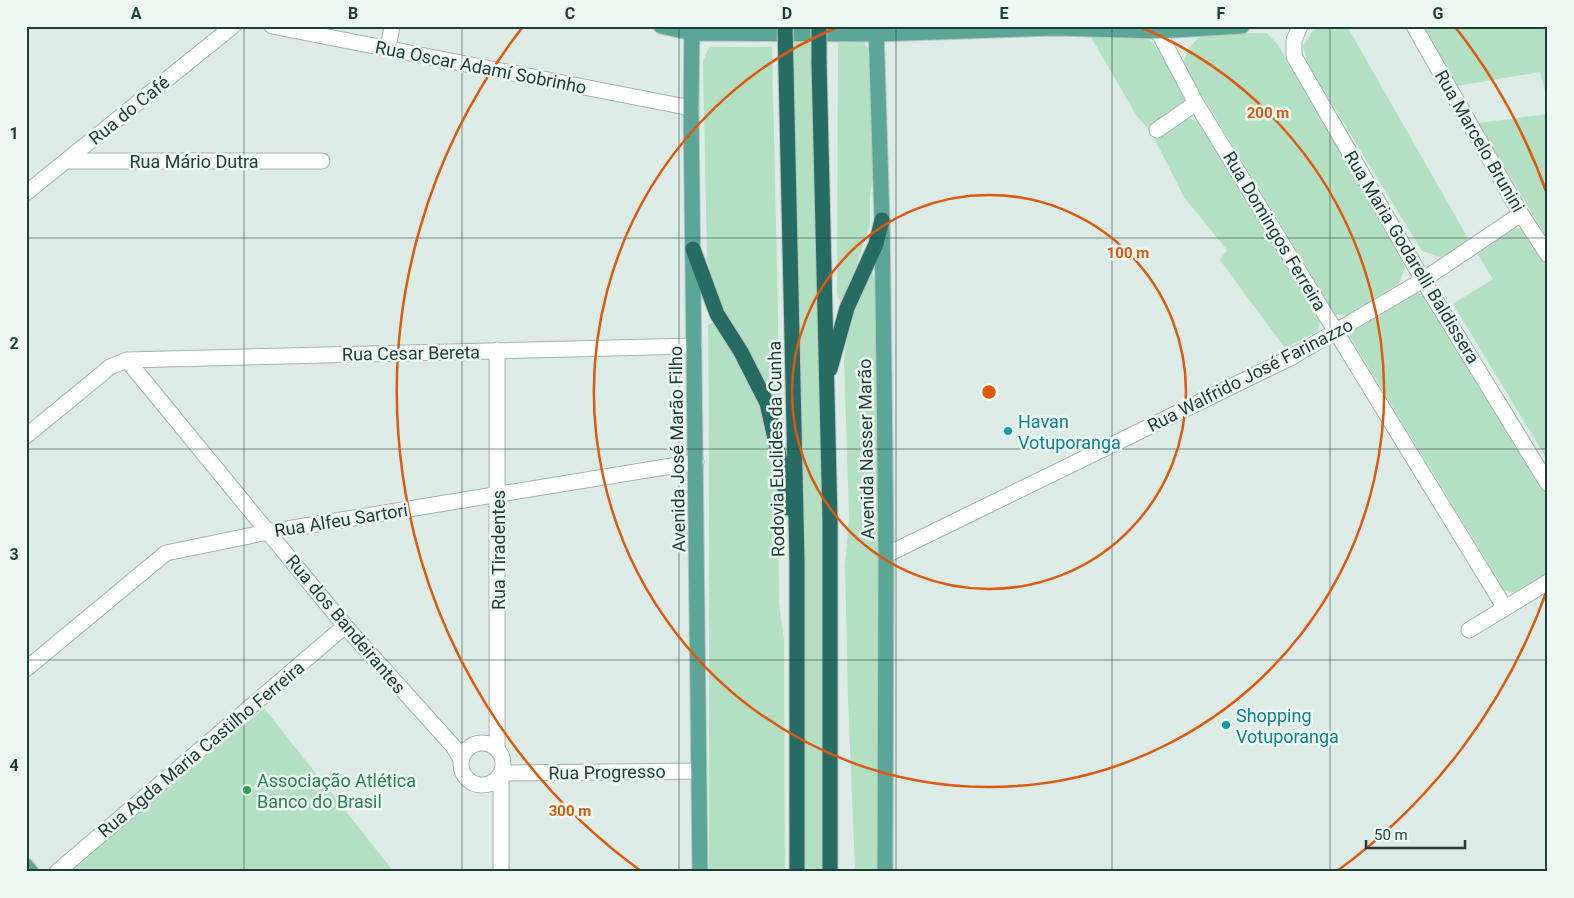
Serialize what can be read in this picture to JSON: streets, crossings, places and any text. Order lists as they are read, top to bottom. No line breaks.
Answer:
{"streets":{"highway":["Rodovia Euclides da Cunha"],"main road":["Avenida José Marão Filho","Avenida Nasser Marão"],"street":["Rua Oscar Adamí Sobrinho","Rua do Café","Rua Marcelo Brunini","Rua Mário Dutra","Rua Domingos Ferreira","Rua Maria Godarelli Baldissera","Rua Cesar Bereta","Rua Walfrido José Farinazzo","Rua Alfeu Sartori","Rua Tiradentes","Rua dos Bandeirantes","Rua Agda Maria Castilho Ferreira","Rua Progresso"]},"crossings":[["Rua Oscar Adamí Sobrinho","Avenida José Marão Filho"],["Rua do Café","Rua Mário Dutra"],["Rua Marcelo Brunini","Rua Walfrido José Farinazzo"],["Rua Domingos Ferreira","Rua Walfrido José Farinazzo"],["Rua Maria Godarelli Baldissera","Rua Walfrido José Farinazzo"],["Rua Cesar Bereta","Avenida José Marão Filho"],["Rua Cesar Bereta","Rua Tiradentes"],["Rua Cesar Bereta","Rua dos Bandeirantes"],["Rua Walfrido José Farinazzo","Avenida Nasser Marão"],["Avenida José Marão Filho","Rua Alfeu Sartori"],["Avenida José Marão Filho","Rua Progresso"],["Rua Alfeu Sartori","Rua Tiradentes"],["Rua Alfeu Sartori","Rua dos Bandeirantes"],["Rua Tiradentes","Rua dos Bandeirantes"],["Rua Tiradentes","Rua Progresso"],["Rua dos Bandeirantes","Rua Agda Maria Castilho Ferreira"],["Rua dos Bandeirantes","Rua Progresso"]],"places":["Havan Votuporanga","Shopping Votuporanga","Associação Atlética Banco do Brasil"],"scale_bar":"50 m","grid":{"columns":["A","B","C","D","E","F","G"],"rows":["1","2","3","4"]},"rings":["200 m","100 m","300 m"]}
